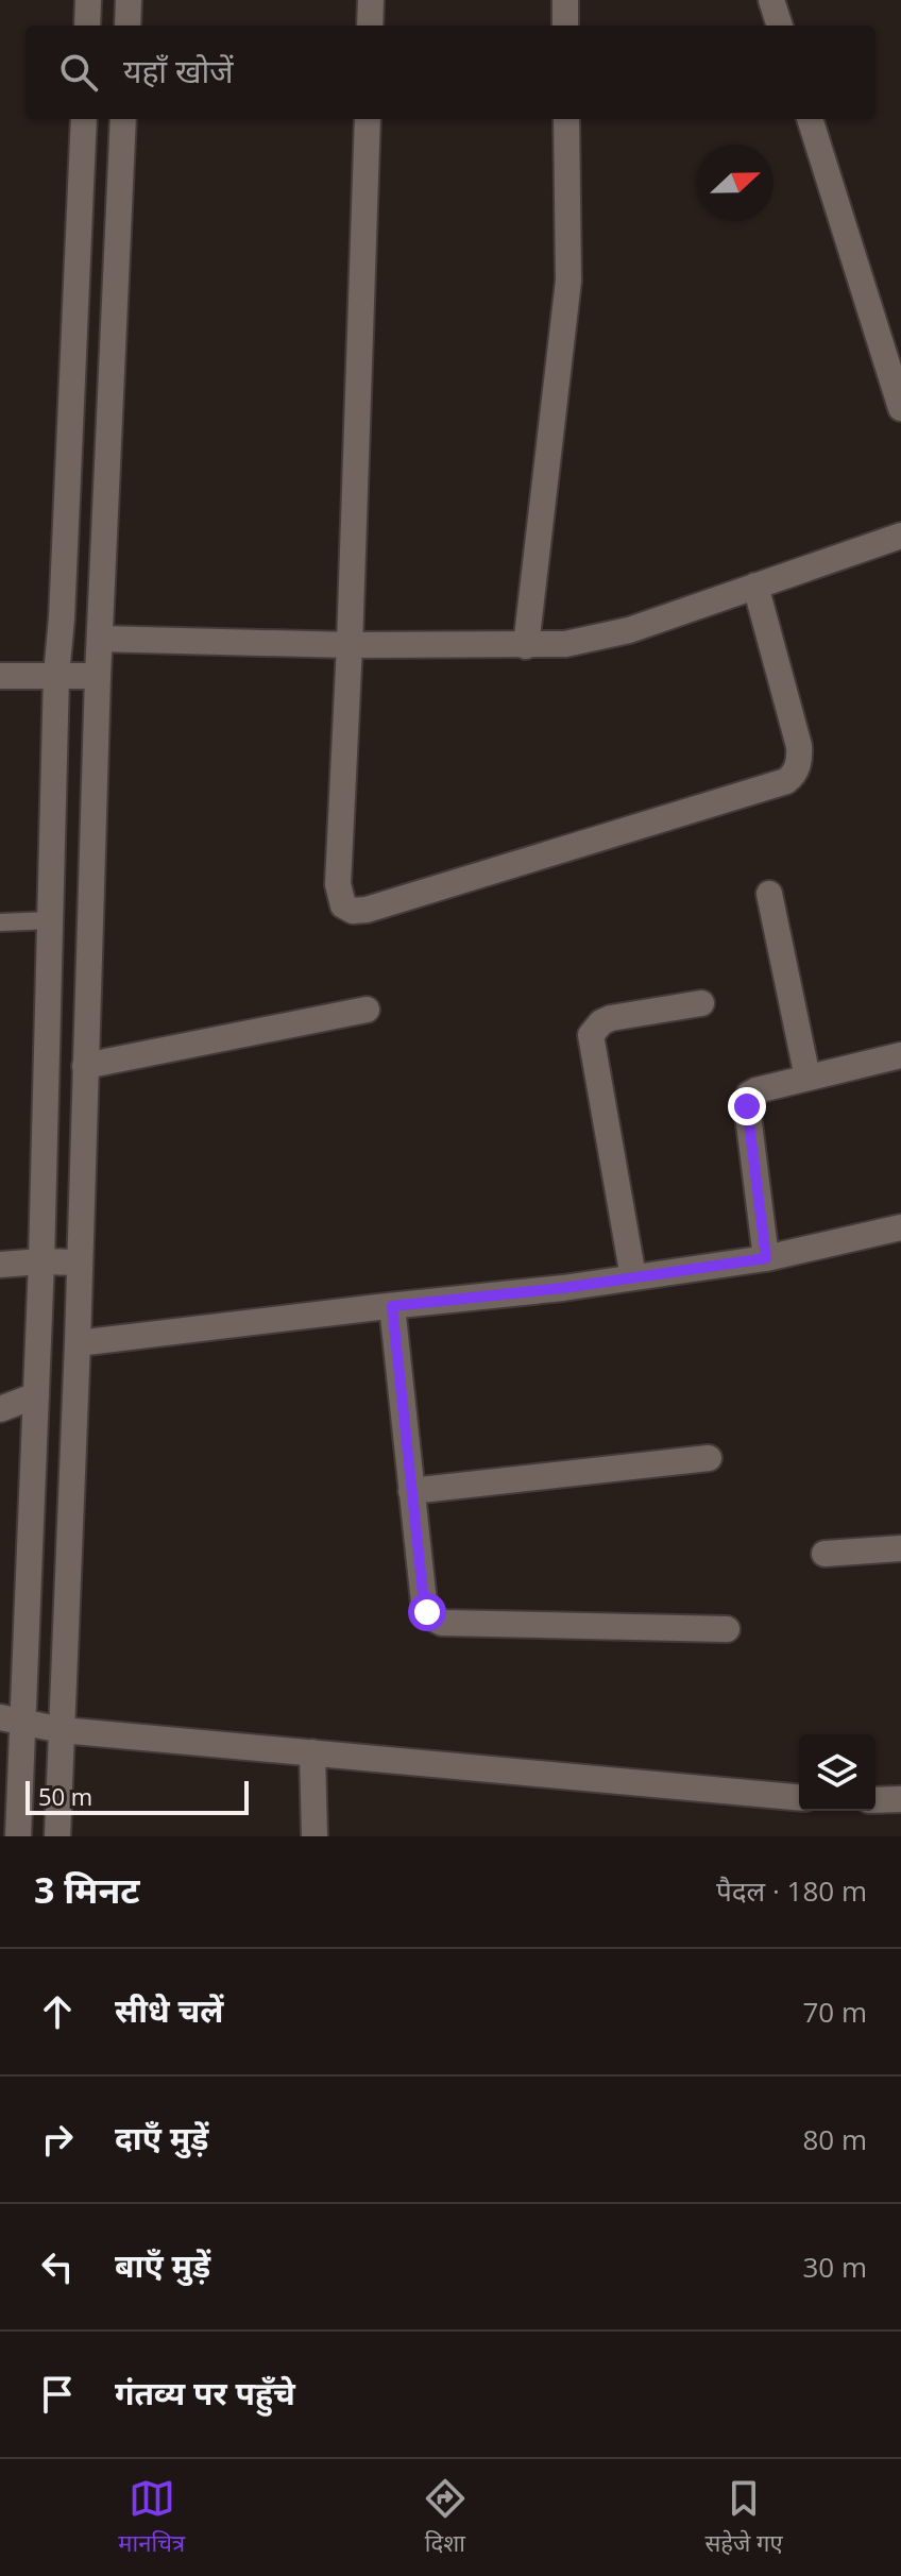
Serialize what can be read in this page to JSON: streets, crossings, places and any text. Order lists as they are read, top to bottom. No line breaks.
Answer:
{"scale_bar":"50 m","north":"right","page":{"search":"यहाँ खोजें","scale":"50 m","heading":["3 मिनट","पैदल · 180 m"],"list":[["सीधे चलें","70 m"],["दाएँ मुड़ें","80 m"],["बाएँ मुड़ें","30 m"],"गंतव्य पर पहुँचे"],"nav":["मानचित्र","दिशा","सहेजे गए"]}}
